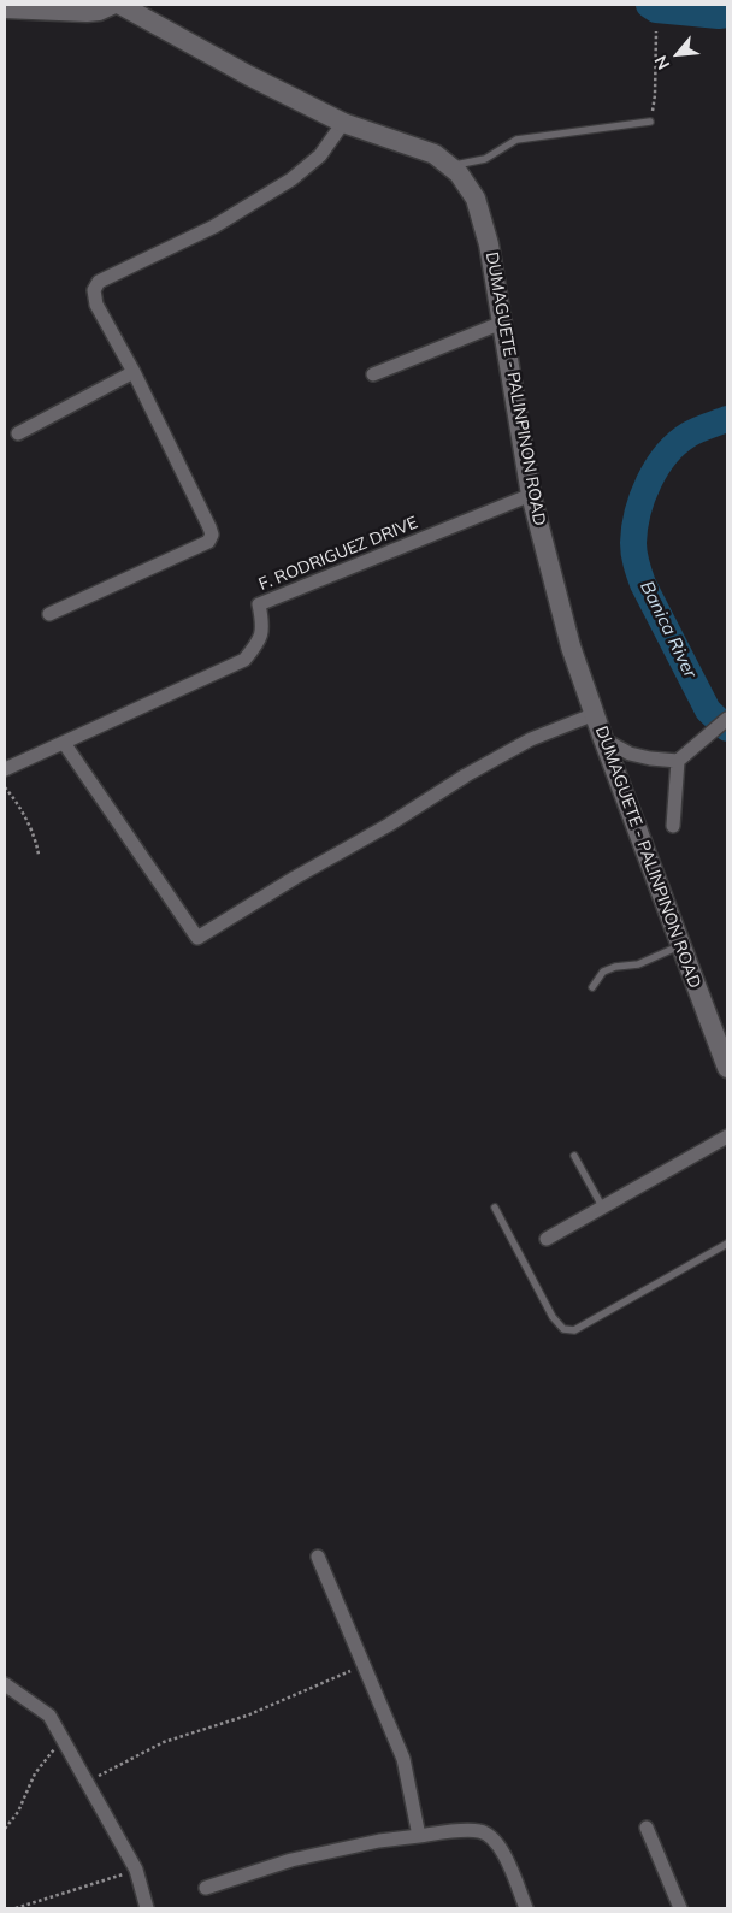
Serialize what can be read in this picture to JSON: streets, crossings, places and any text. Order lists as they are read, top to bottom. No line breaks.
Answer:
{"streets":{"main road":["DUMAGUETE - PALINPINON ROAD"],"street":["F. RODRIGUEZ DRIVE"]},"crossings":[["DUMAGUETE - PALINPINON ROAD","F. RODRIGUEZ DRIVE"]],"water":["Banica River"],"north":"bottom left"}
